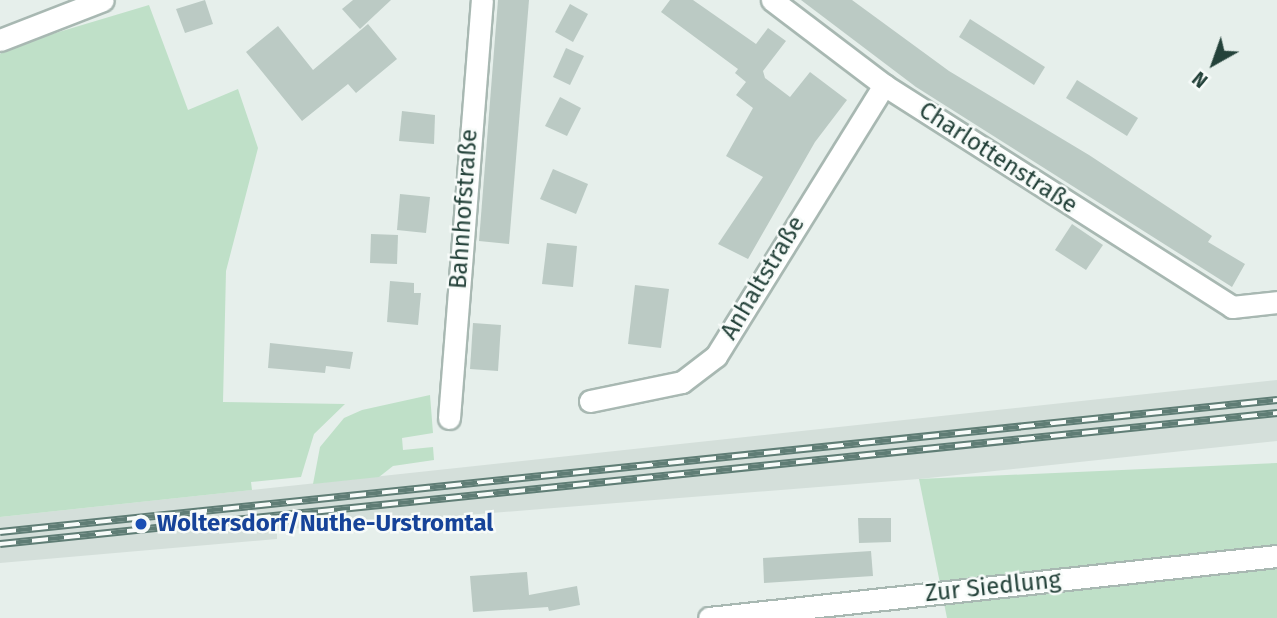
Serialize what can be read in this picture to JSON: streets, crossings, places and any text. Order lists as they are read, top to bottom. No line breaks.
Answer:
{"streets":{"street":["Charlottenstraße","Bahnhofstraße","Anhaltstraße","Zur Siedlung"]},"crossings":[["Charlottenstraße","Anhaltstraße"]],"places":["Woltersdorf/Nuthe-Urstromtal"],"north":"bottom left"}
